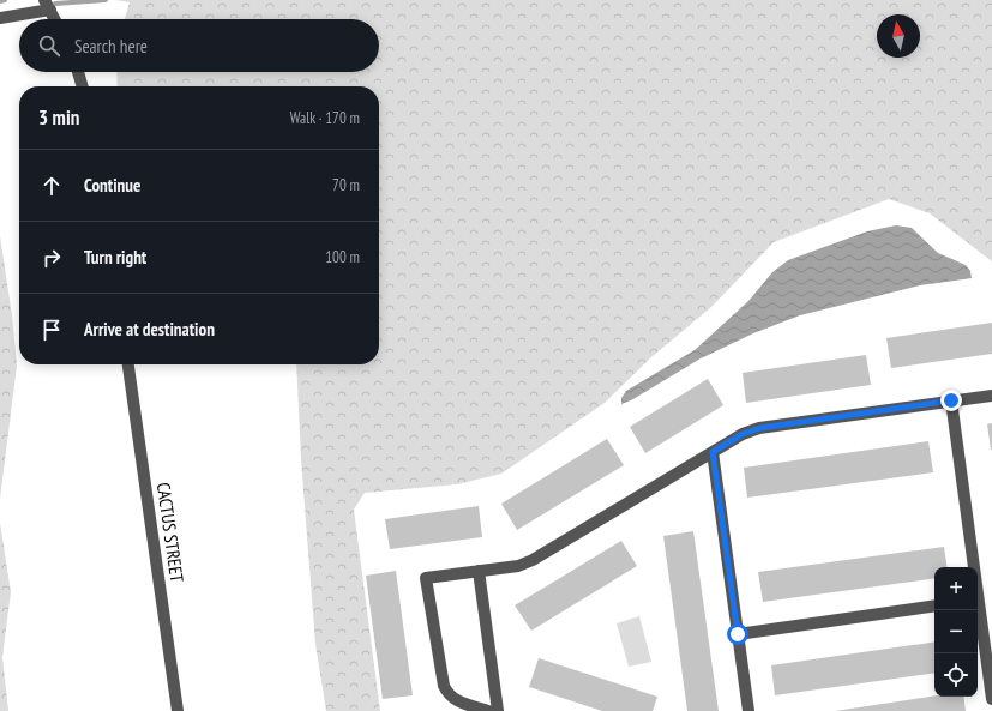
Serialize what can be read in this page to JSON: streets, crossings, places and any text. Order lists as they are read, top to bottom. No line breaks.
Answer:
{"streets":{"street":["CACTUS STREET"]},"north":"top","page":{"search":"Search here","heading":["3 min","Walk · 170 m"],"list":[["Continue","70 m"],["Turn right","100 m"],"Arrive at destination"],"map_buttons":["+","−"]}}
